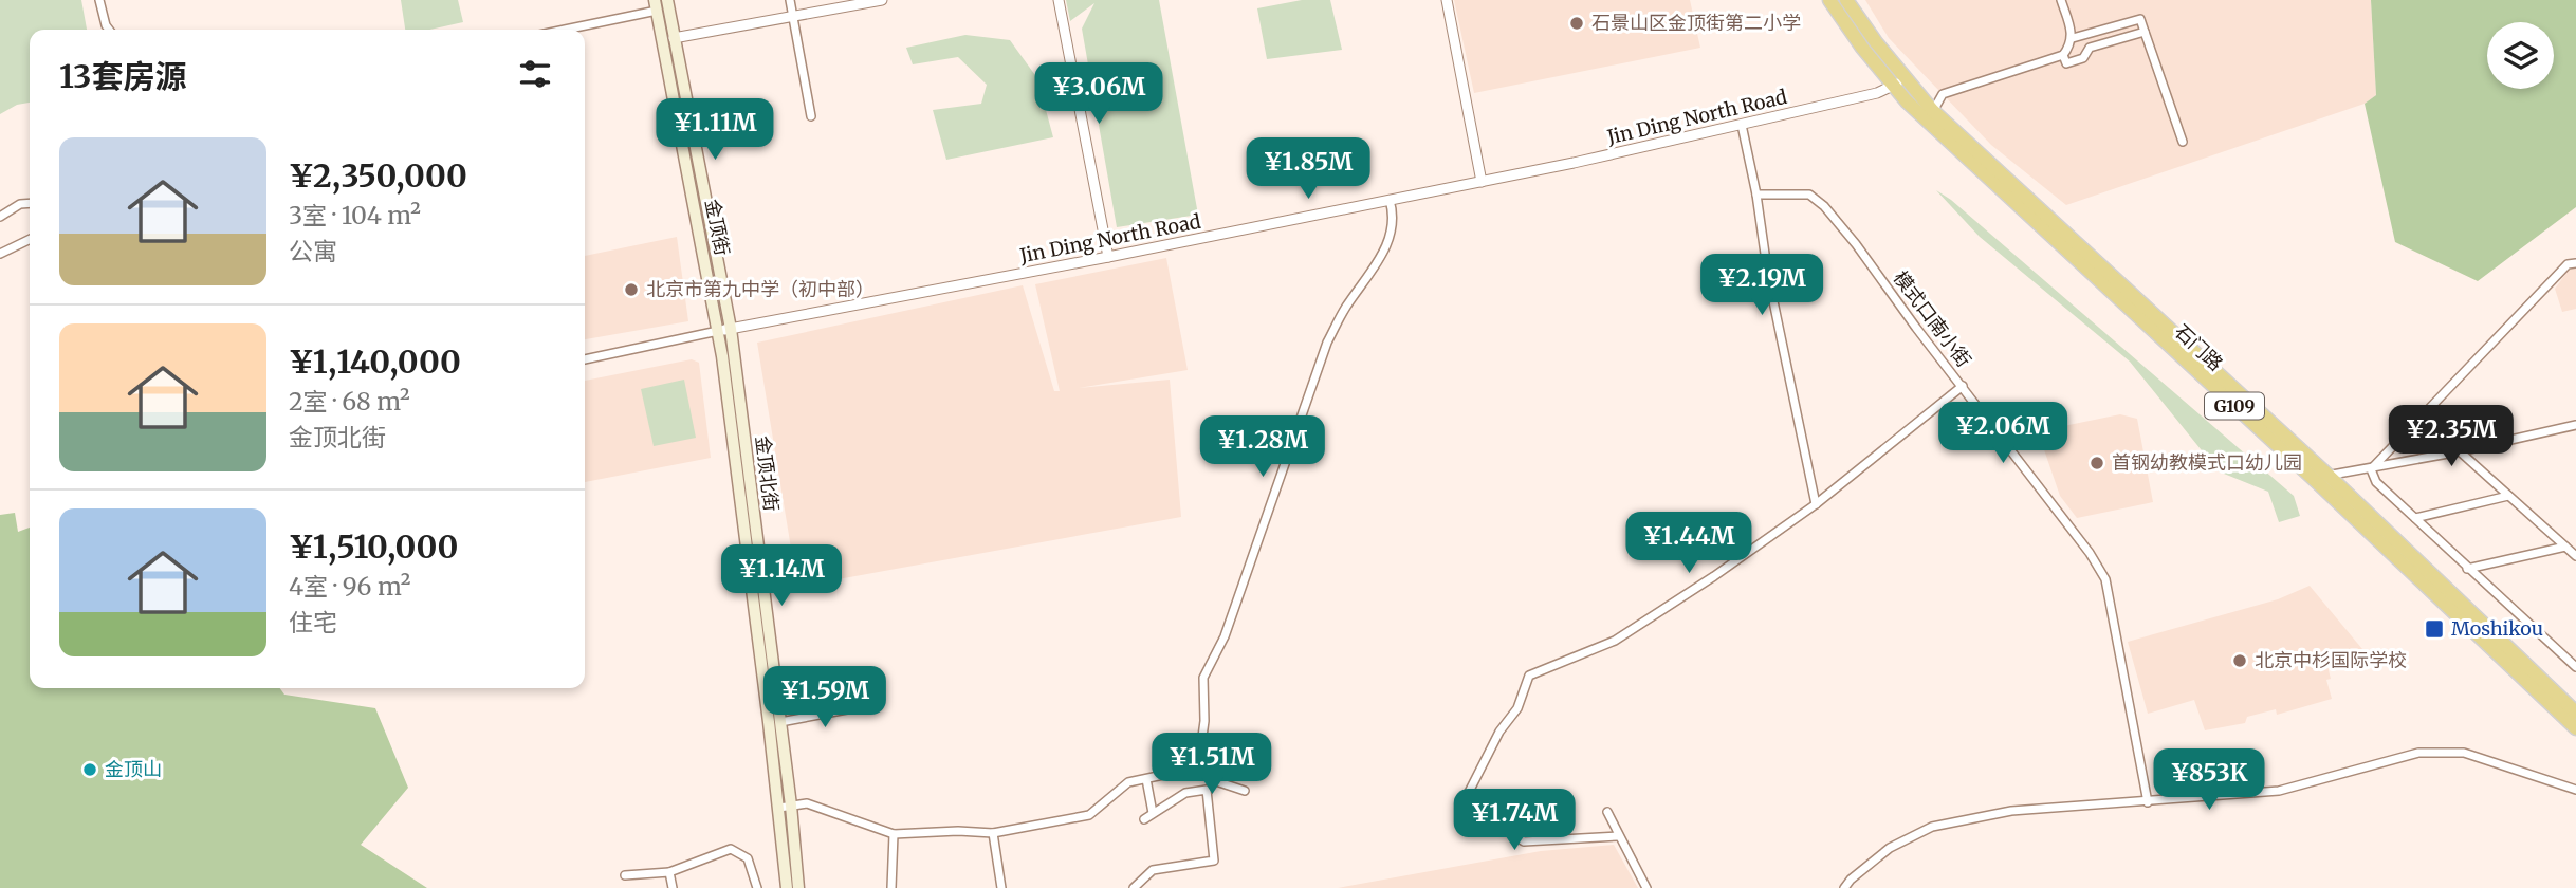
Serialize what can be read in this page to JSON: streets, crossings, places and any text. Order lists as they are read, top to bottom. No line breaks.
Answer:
{"streets":{"highway":["石门路","G109"],"main road":["金顶街","金顶北街"],"street":["Jin Ding North Road","模式口南小街"]},"crossings":[["Jin Ding North Road","金顶街"],["Jin Ding North Road","石门路"],["Jin Ding North Road","G109"],["Jin Ding North Road","金顶北街"],["金顶街","金顶北街"],["石门路","G109"]],"places":{"other":["石景山区金顶街第二小学","北京市第九中学（初中部）","首钢幼教模式口幼儿园","北京中杉国际学校","金顶山"],"transit":["Moshikou"]},"page":{"heading":"13套房源","price":["¥3.06M","¥1.11M","¥1.85M","¥2.19M","¥2.06M","¥2.35M","¥1.28M","¥1.44M","¥1.14M","¥1.59M","¥1.51M","¥853K","¥1.74M"],"list":[{"name":"¥2,350,000","note":"3室 · 104 m² · 公寓"},{"name":"¥1,140,000","note":"2室 · 68 m² · 金顶北街"},{"name":"¥1,510,000","note":"4室 · 96 m² · 住宅"}]}}
